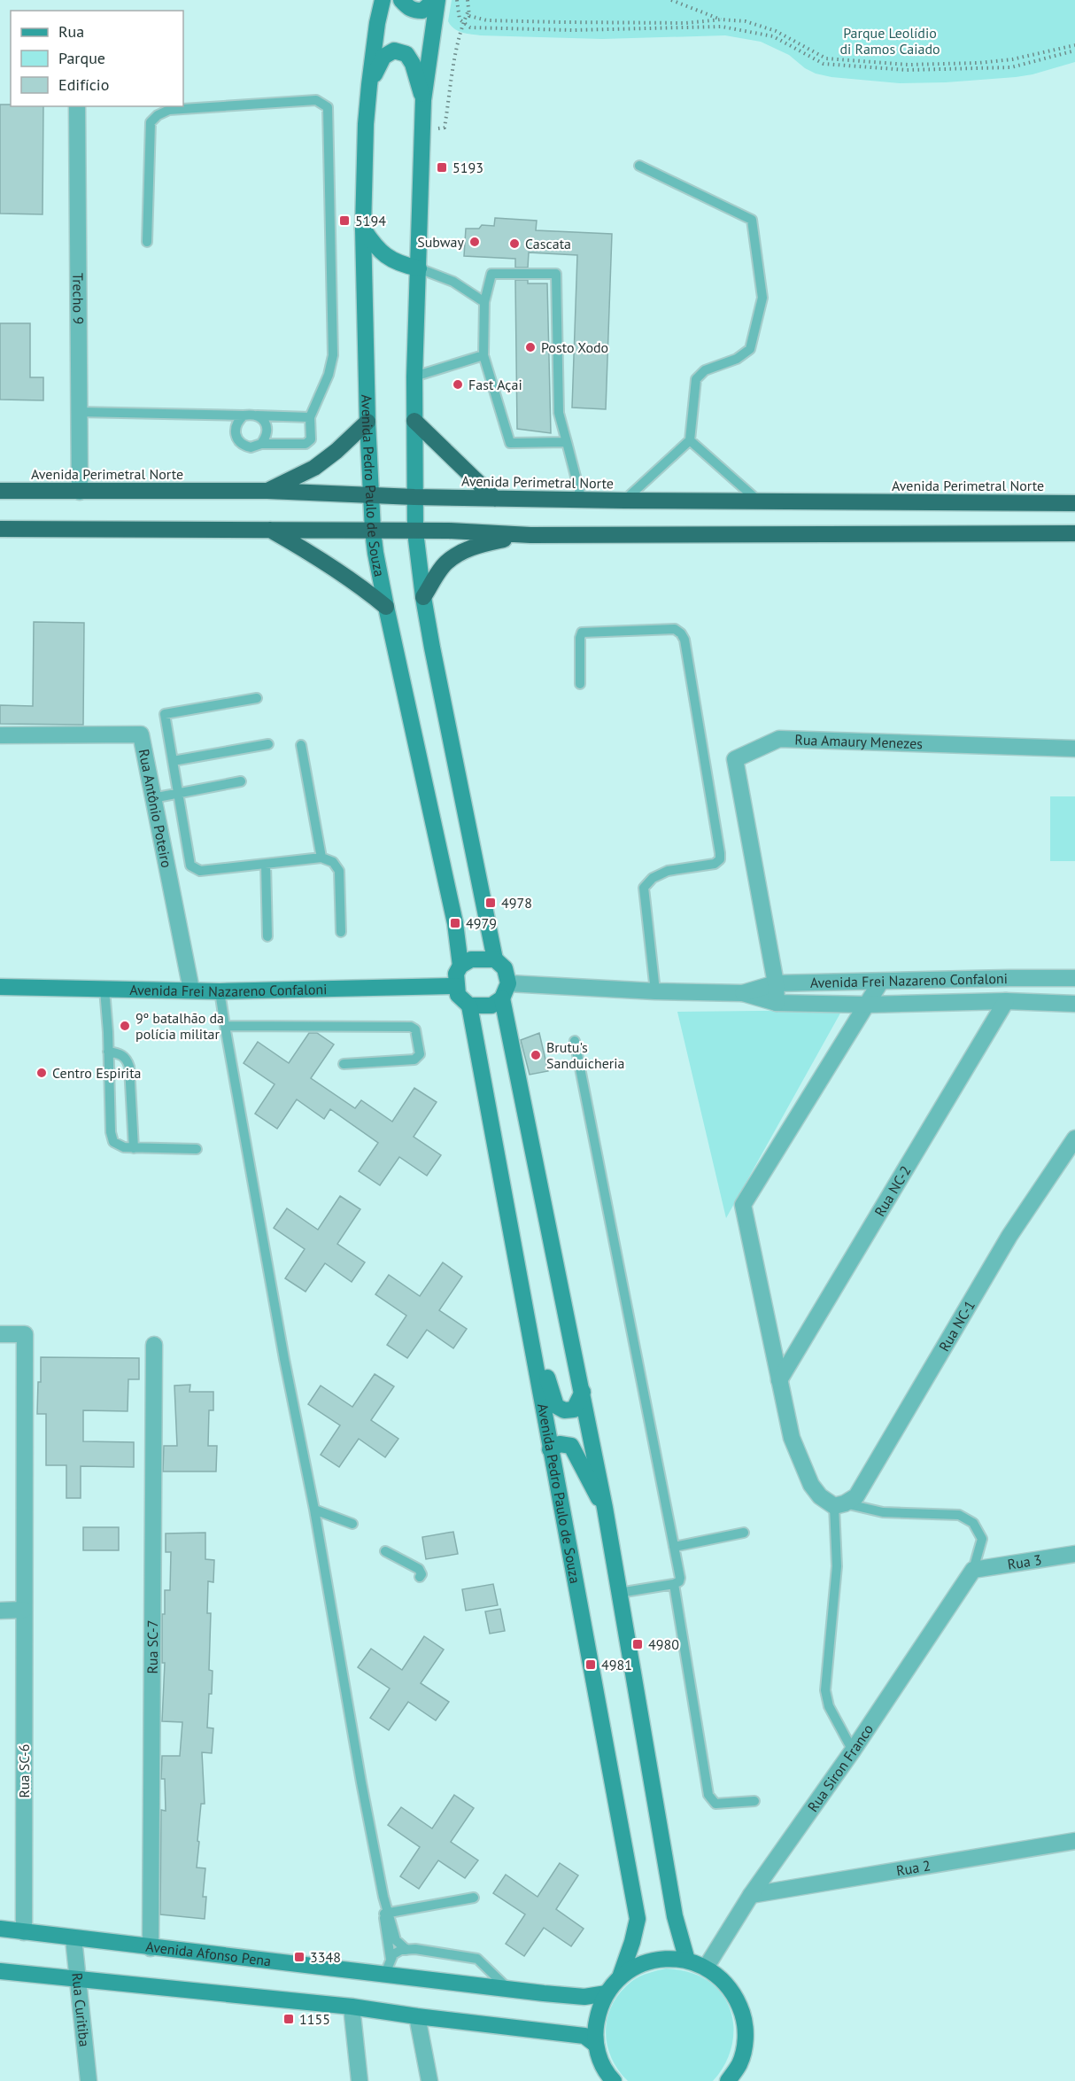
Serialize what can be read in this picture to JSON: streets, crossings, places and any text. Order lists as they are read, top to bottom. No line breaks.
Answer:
{"streets":{"highway":["Avenida Perimetral Norte"],"main road":["Avenida Pedro Paulo de Souza","Avenida Frei Nazareno Confaloni","Avenida Afonso Pena"],"street":["Trecho 9","Rua Amaury Menezes","Rua Antônio Poteiro","Rua NC-2","Rua NC-1","Rua 3","Rua SC-7","Rua Siron Franco","Rua SC-6","Rua 2","Rua Curitiba"]},"crossings":[["Trecho 9","Avenida Perimetral Norte"],["Avenida Perimetral Norte","Avenida Pedro Paulo de Souza"],["Avenida Pedro Paulo de Souza","Avenida Frei Nazareno Confaloni"],["Rua Amaury Menezes","Avenida Frei Nazareno Confaloni"],["Rua Antônio Poteiro","Avenida Frei Nazareno Confaloni"],["Avenida Frei Nazareno Confaloni","Rua NC-2"],["Rua 3","Rua Siron Franco"],["Rua SC-7","Avenida Afonso Pena"],["Rua Siron Franco","Rua 2"],["Rua SC-6","Avenida Afonso Pena"],["Avenida Afonso Pena","Rua Curitiba"]],"parks":["Parque Leolídio di Ramos Caiado"],"places":{"transit":["5193","5194","4978","4979","4980","4981","3348","1155"],"other":["Subway","Cascata","Posto Xodo","Fast Açai","9º batalhão da polícia militar","Brutu's Sanduicheria","Centro Espirita"]},"legend":["Rua","Parque","Edifício"]}
